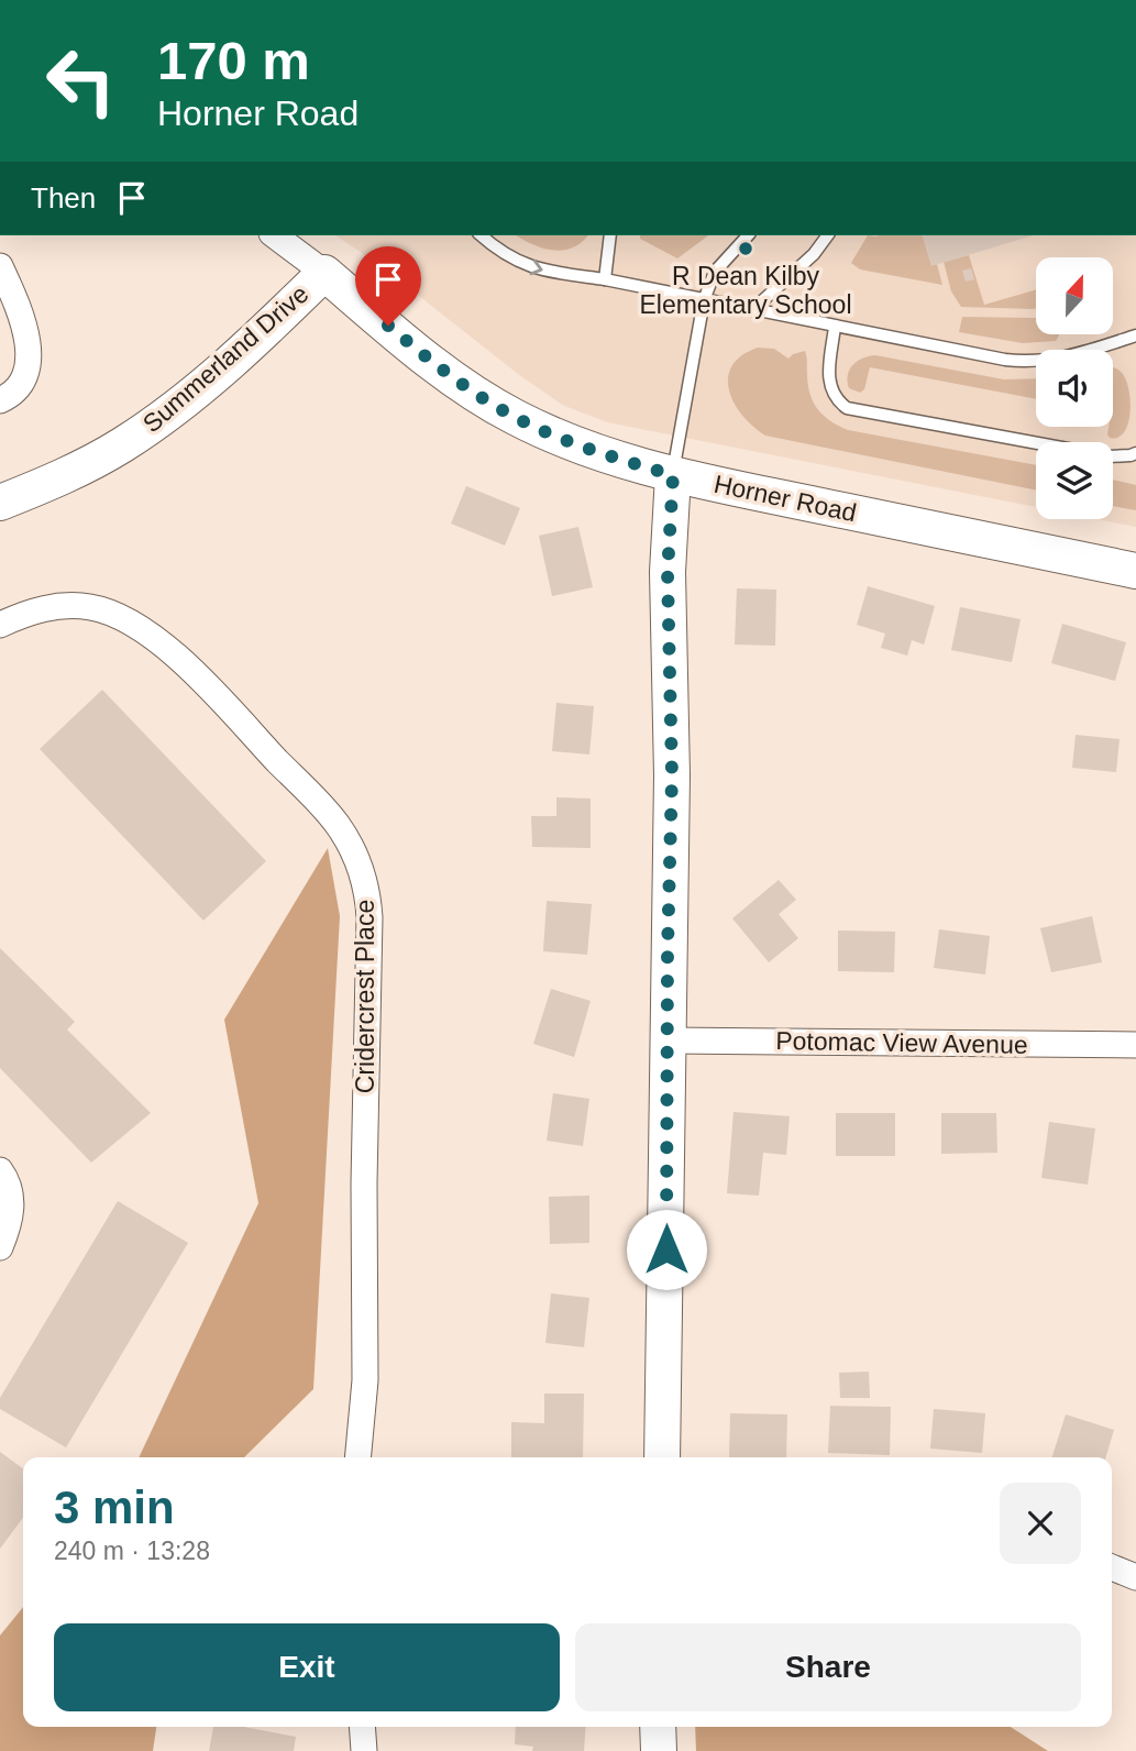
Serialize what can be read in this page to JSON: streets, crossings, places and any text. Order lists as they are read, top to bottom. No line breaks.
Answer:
{"streets":{"main road":["Summerland Drive","Horner Road"],"street":["Cridercrest Place","Potomac View Avenue"]},"crossings":[["Summerland Drive","Horner Road"]],"places":["R Dean Kilby Elementary School"],"north":"top","page":{"turn":["170 m","Horner Road"],"then":"Then","heading":["3 min","240 m · 13:28"],"buttons":["Exit","Share"]}}
